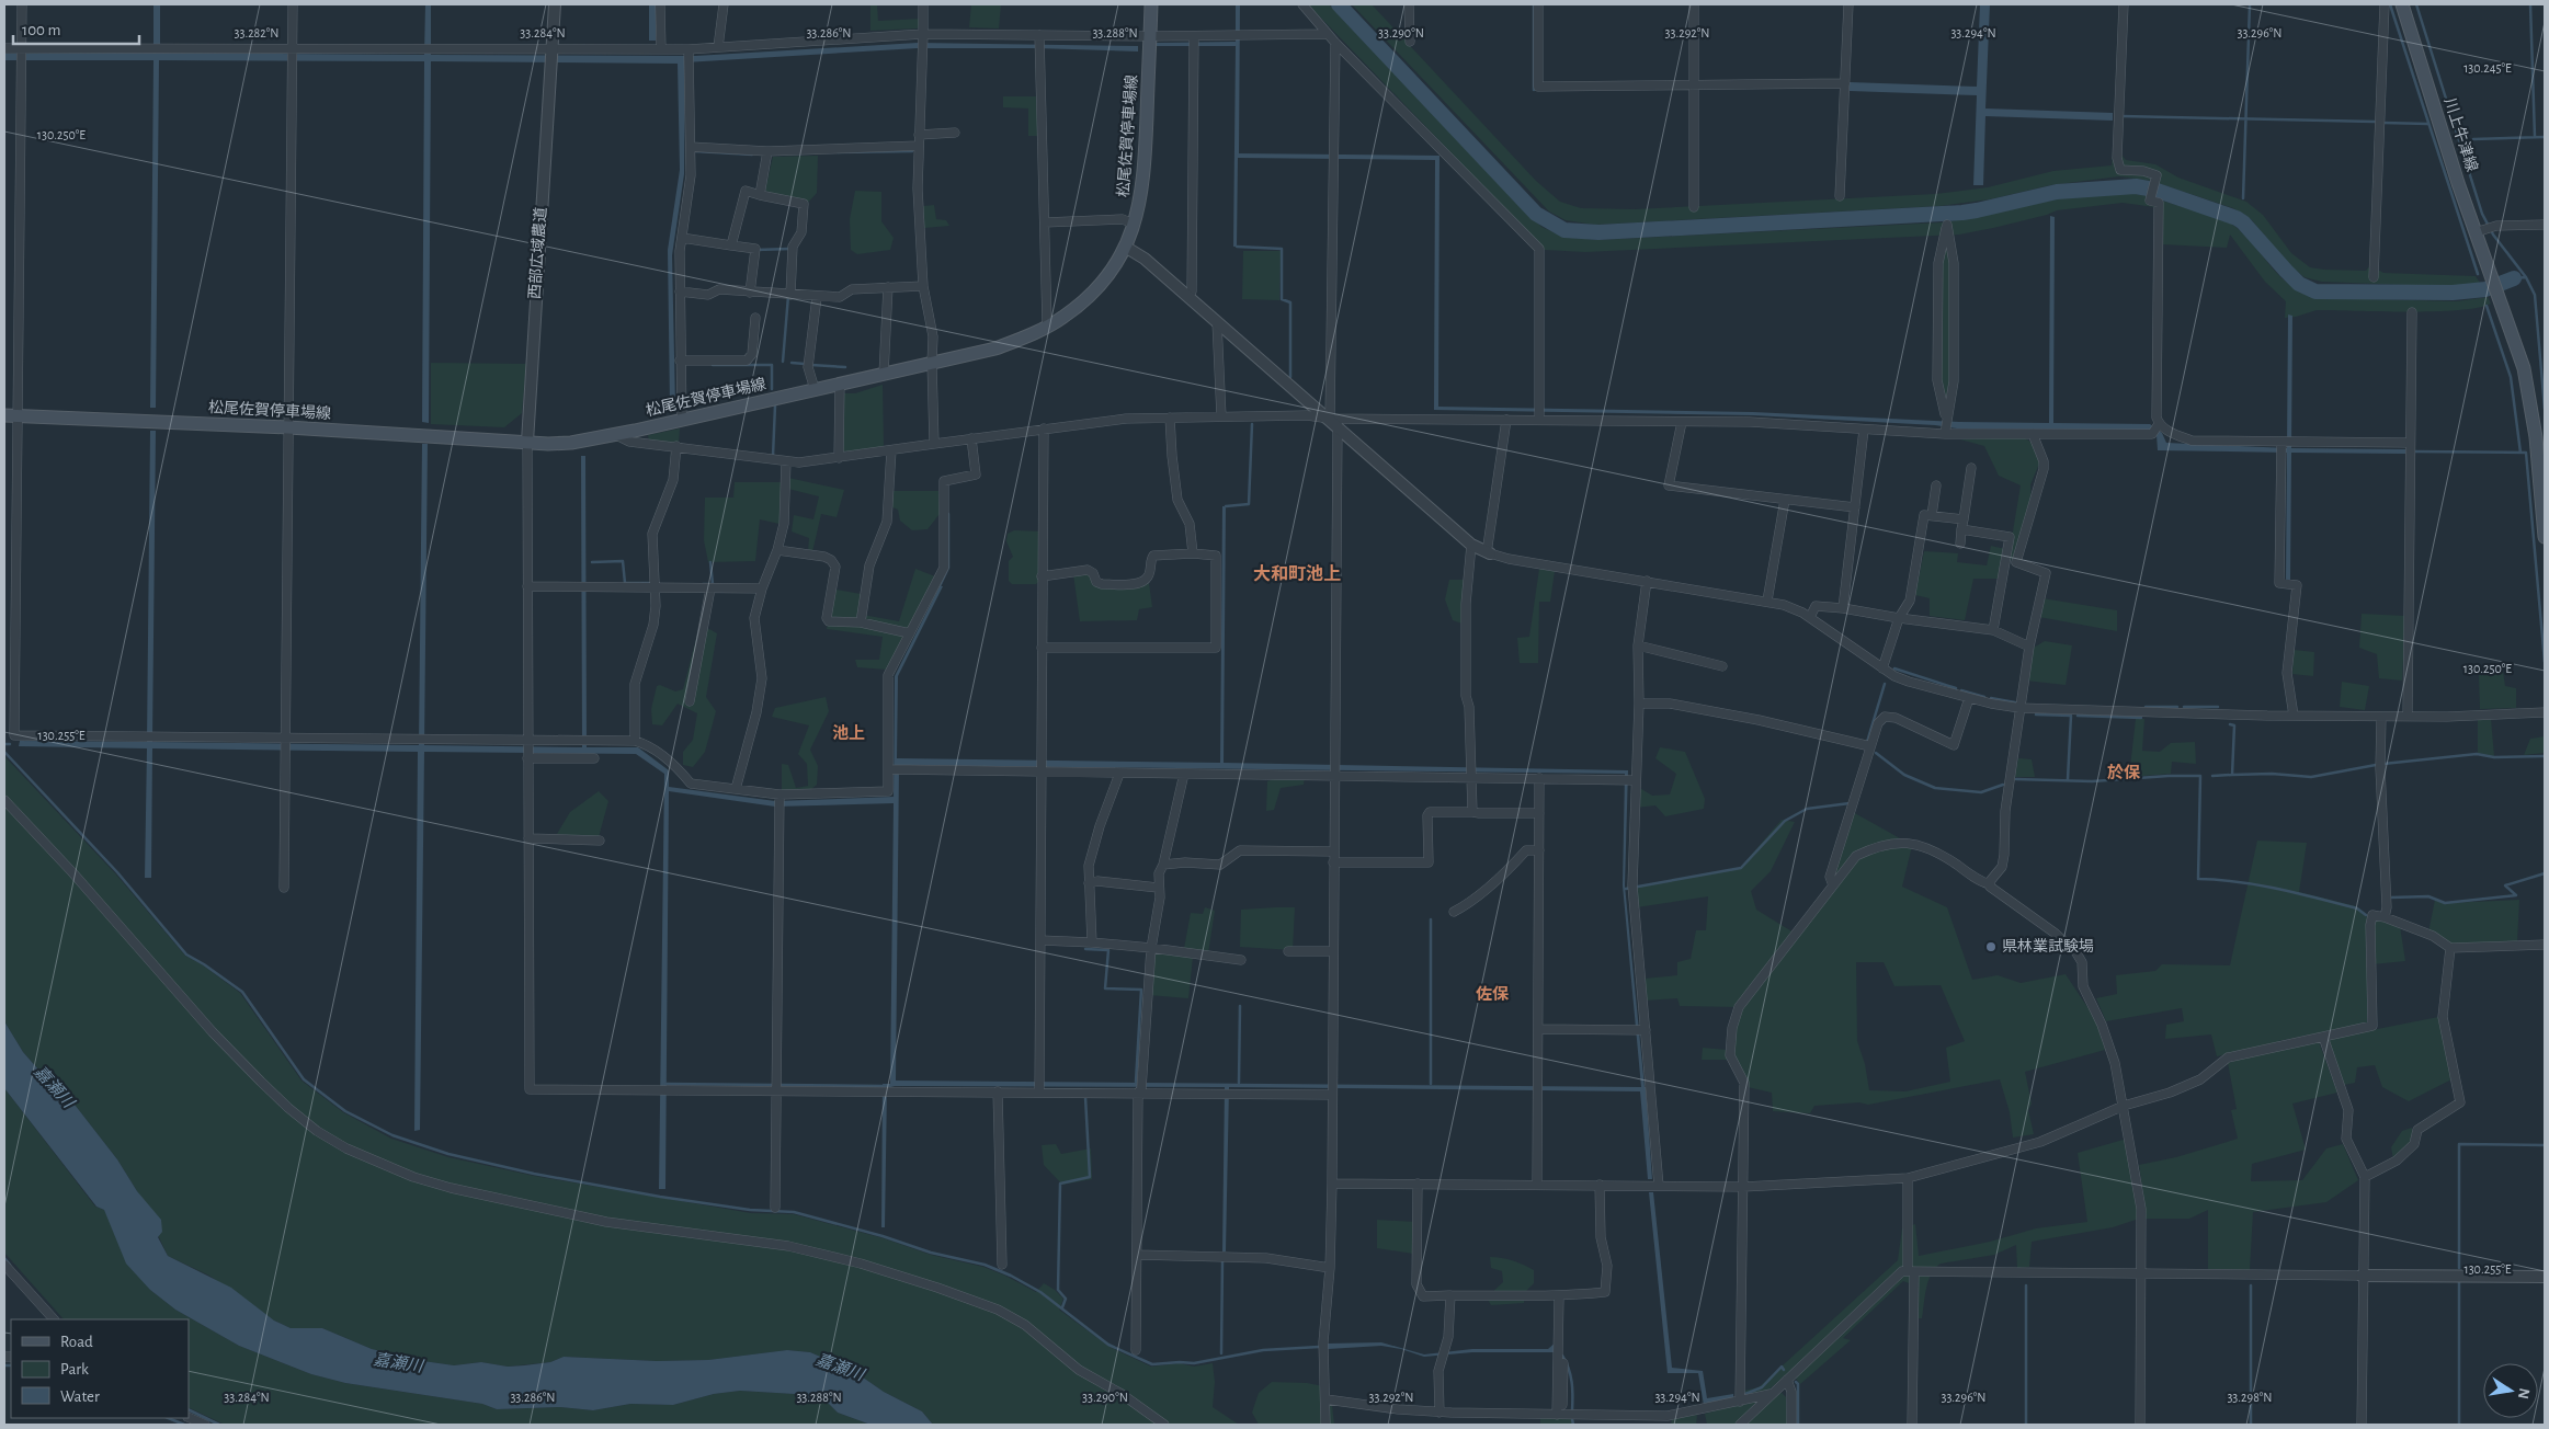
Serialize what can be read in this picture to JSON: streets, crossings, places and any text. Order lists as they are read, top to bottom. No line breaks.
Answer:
{"streets":{"main road":["川上牛津線","松尾佐賀停車場線"],"street":["西部広域農道"]},"crossings":[["松尾佐賀停車場線","西部広域農道"]],"districts":["大和町池上","池上","於保","佐保"],"water":["嘉瀬川"],"places":["県林業試験場"],"legend":["Road","Park","Water"],"scale_bar":"100 m","north":"right","coordinates":["33.282°N","33.284°N","33.286°N","33.288°N","33.290°N","33.292°N","33.294°N","33.296°N","130.245°E","130.250°E","130.255°E","33.298°N"]}
